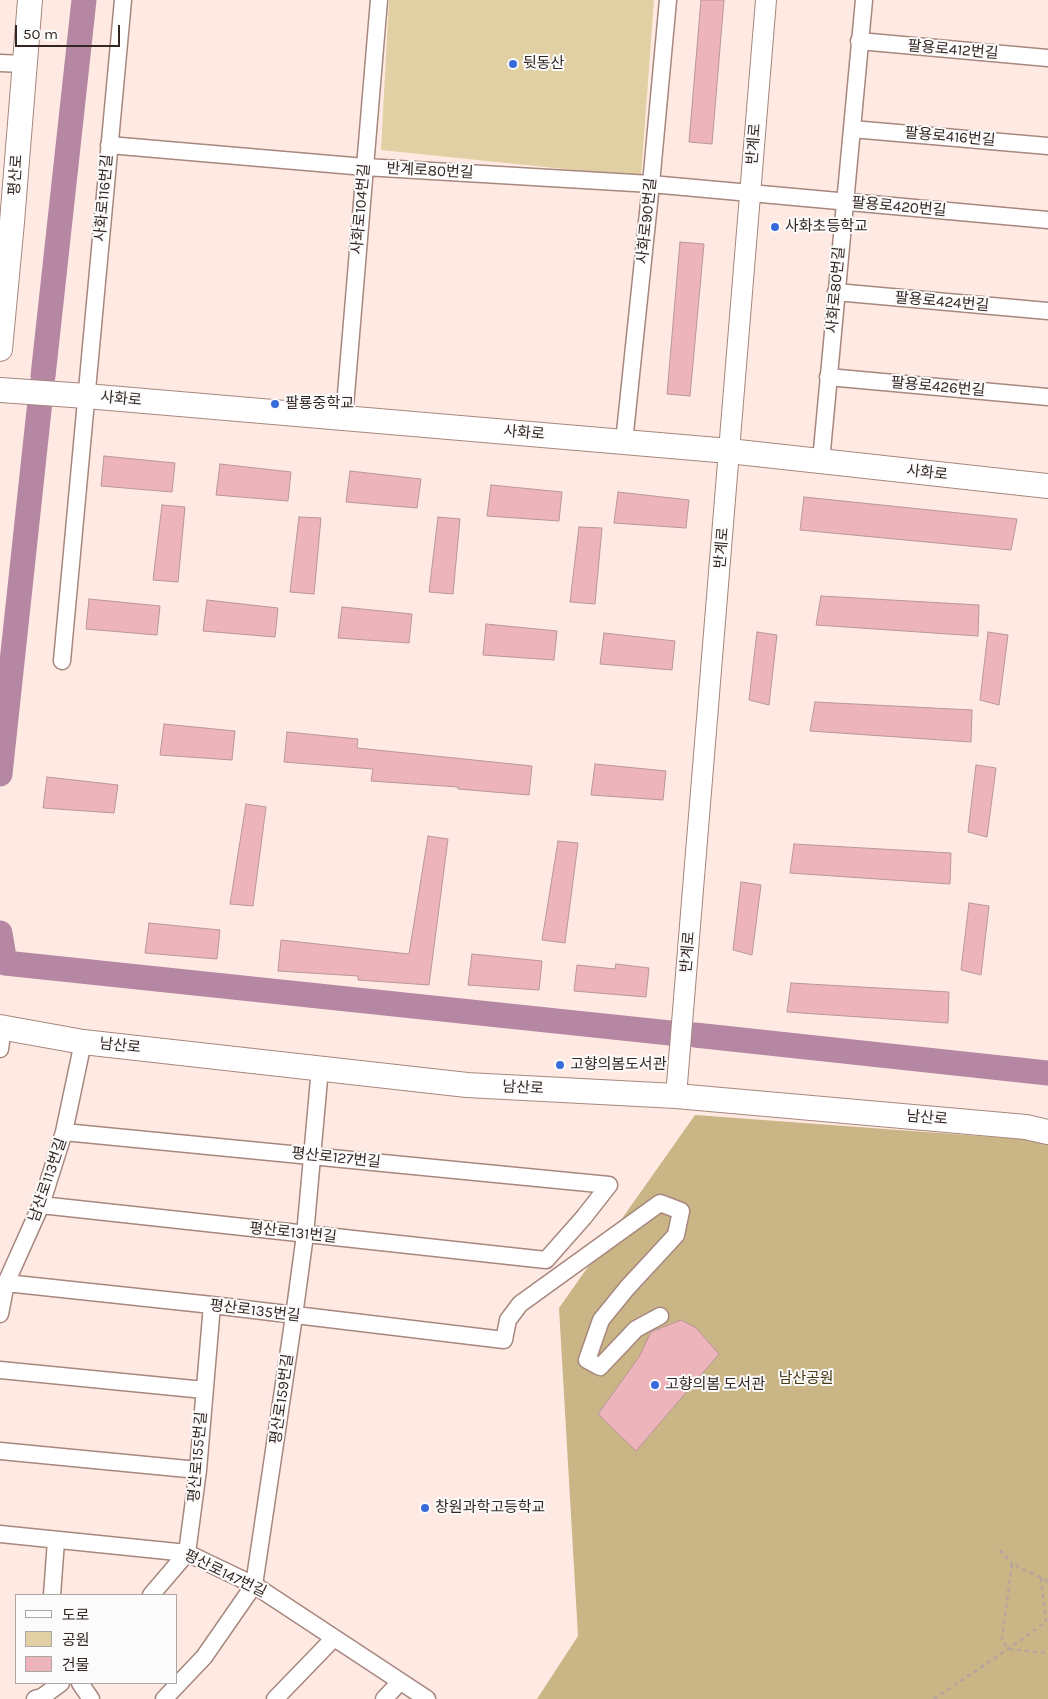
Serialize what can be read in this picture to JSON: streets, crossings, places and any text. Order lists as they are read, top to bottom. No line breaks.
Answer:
{"streets":{"main road":["평산로","사화로","남산로"],"street":["팔용로412번길","팔용로416번길","반계로","반계로80번길","사화로116번길","팔용로420번길","사화로104번길","사화로90번길","사화로80번길","팔용로424번길","팔용로426번길","평산로127번길","남산로113번길","평산로131번길","평산로135번길","평산로159번길","평산로155번길","평산로147번길"]},"crossings":[["팔용로412번길","사화로80번길"],["팔용로416번길","사화로80번길"],["반계로","반계로80번길"],["반계로","팔용로420번길"],["반계로","사화로"],["반계로","남산로"],["반계로80번길","사화로116번길"],["반계로80번길","팔용로420번길"],["반계로80번길","사화로104번길"],["반계로80번길","사화로90번길"],["사화로116번길","사화로"],["팔용로420번길","사화로80번길"],["사화로104번길","사화로"],["사화로90번길","사화로"],["사화로80번길","팔용로424번길"],["사화로80번길","팔용로426번길"],["사화로80번길","사화로"],["남산로","남산로113번길"],["남산로","평산로159번길"],["평산로127번길","남산로113번길"],["평산로127번길","평산로131번길"],["평산로127번길","평산로159번길"],["남산로113번길","평산로131번길"],["남산로113번길","평산로135번길"],["평산로131번길","평산로159번길"],["평산로135번길","평산로159번길"],["평산로135번길","평산로155번길"],["평산로159번길","평산로147번길"],["평산로155번길","평산로147번길"]],"parks":["남산공원"],"places":["뒷동산","사화초등학교","팔룡중학교","고향의봄도서관","고향의봄 도서관","창원과학고등학교"],"legend":["도로","공원","건물"],"scale_bar":"50 m"}
